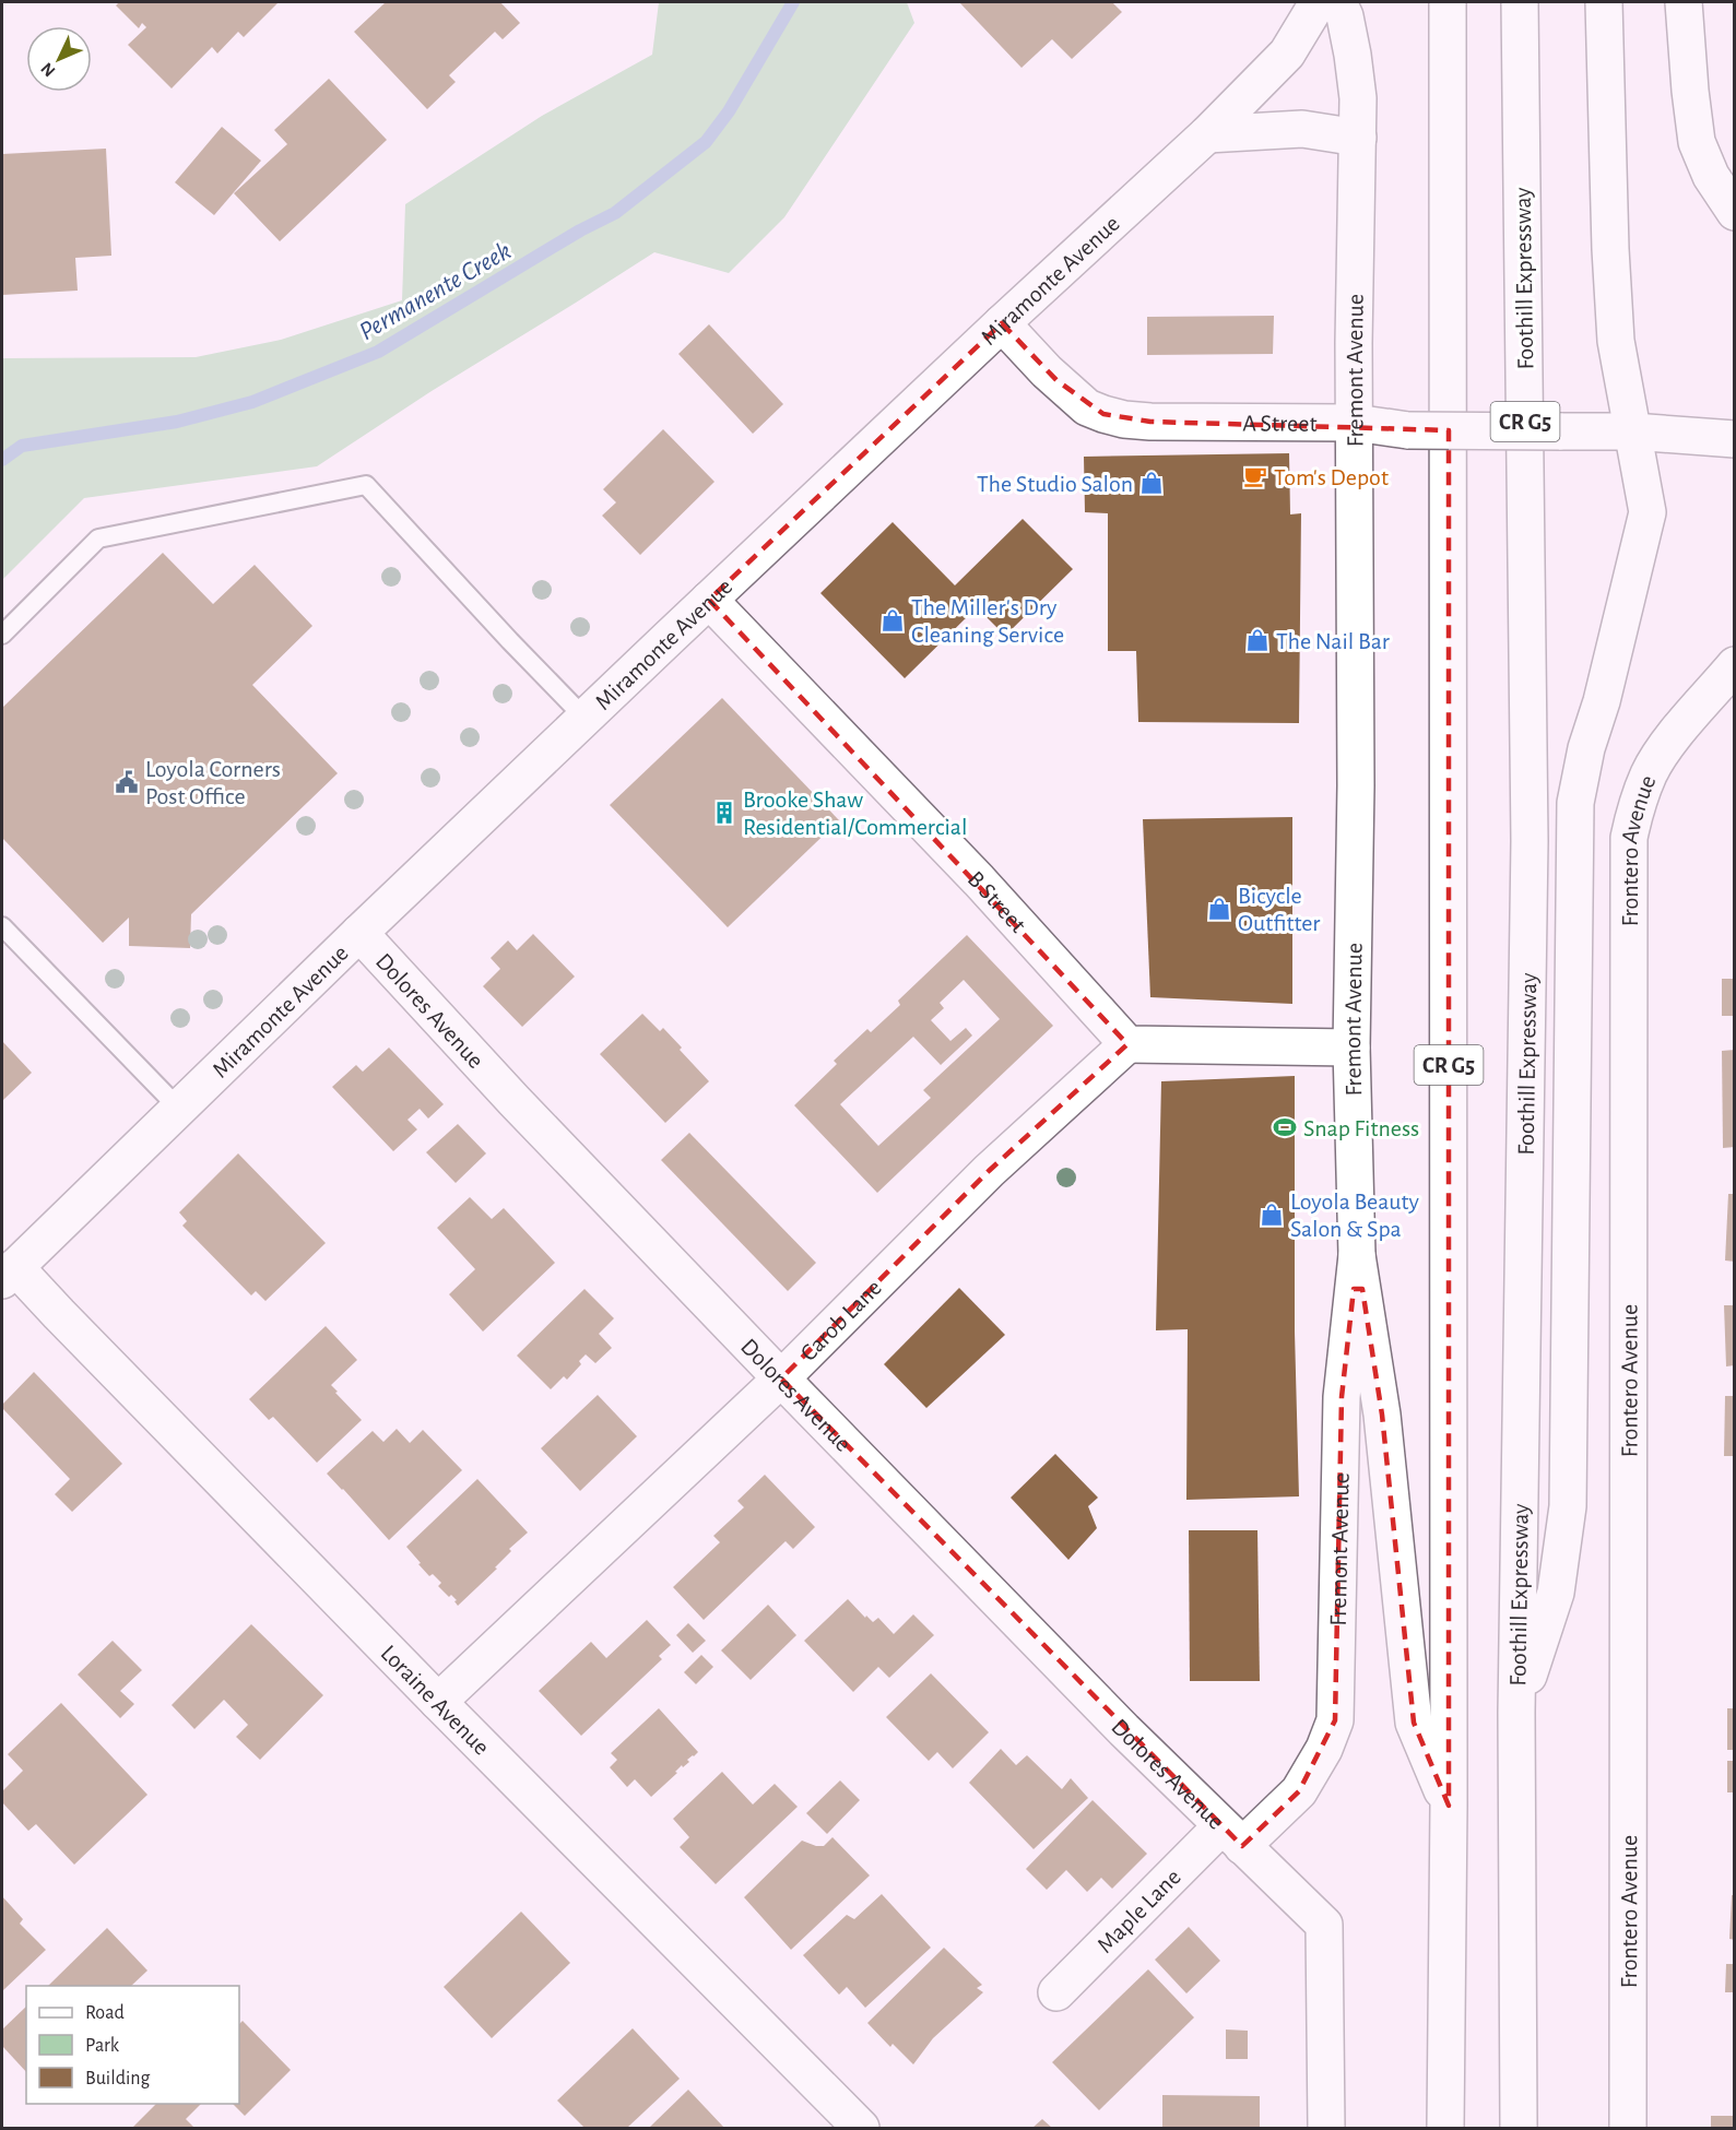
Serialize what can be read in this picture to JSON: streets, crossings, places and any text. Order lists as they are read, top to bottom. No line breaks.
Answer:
{"streets":{"main road":["Foothill Expressway","Miramonte Avenue","Fremont Avenue","CR G5","A Street","Frontero Avenue","B Street","Dolores Avenue","Carob Lane","Loraine Avenue","Maple Lane"]},"crossings":[["Miramonte Avenue","A Street"],["Miramonte Avenue","B Street"],["Miramonte Avenue","Dolores Avenue"],["Miramonte Avenue","Loraine Avenue"],["Fremont Avenue","A Street"],["Fremont Avenue","Dolores Avenue"],["Fremont Avenue","Maple Lane"],["B Street","Carob Lane"],["Dolores Avenue","Carob Lane"],["Dolores Avenue","Maple Lane"],["Carob Lane","Loraine Avenue"]],"water":["Permanente Creek"],"places":{"cafe":["Tom's Depot"],"shop":["The Studio Salon","The Miller's Dry Cleaning Service","The Nail Bar","Bicycle Outfitter","Loyola Beauty Salon & Spa"],"public building":["Loyola Corners Post Office"],"building":["Brooke Shaw Residential/Commercial"],"sports":["Snap Fitness"]},"legend":["Road","Park","Building"],"north":"bottom left"}
